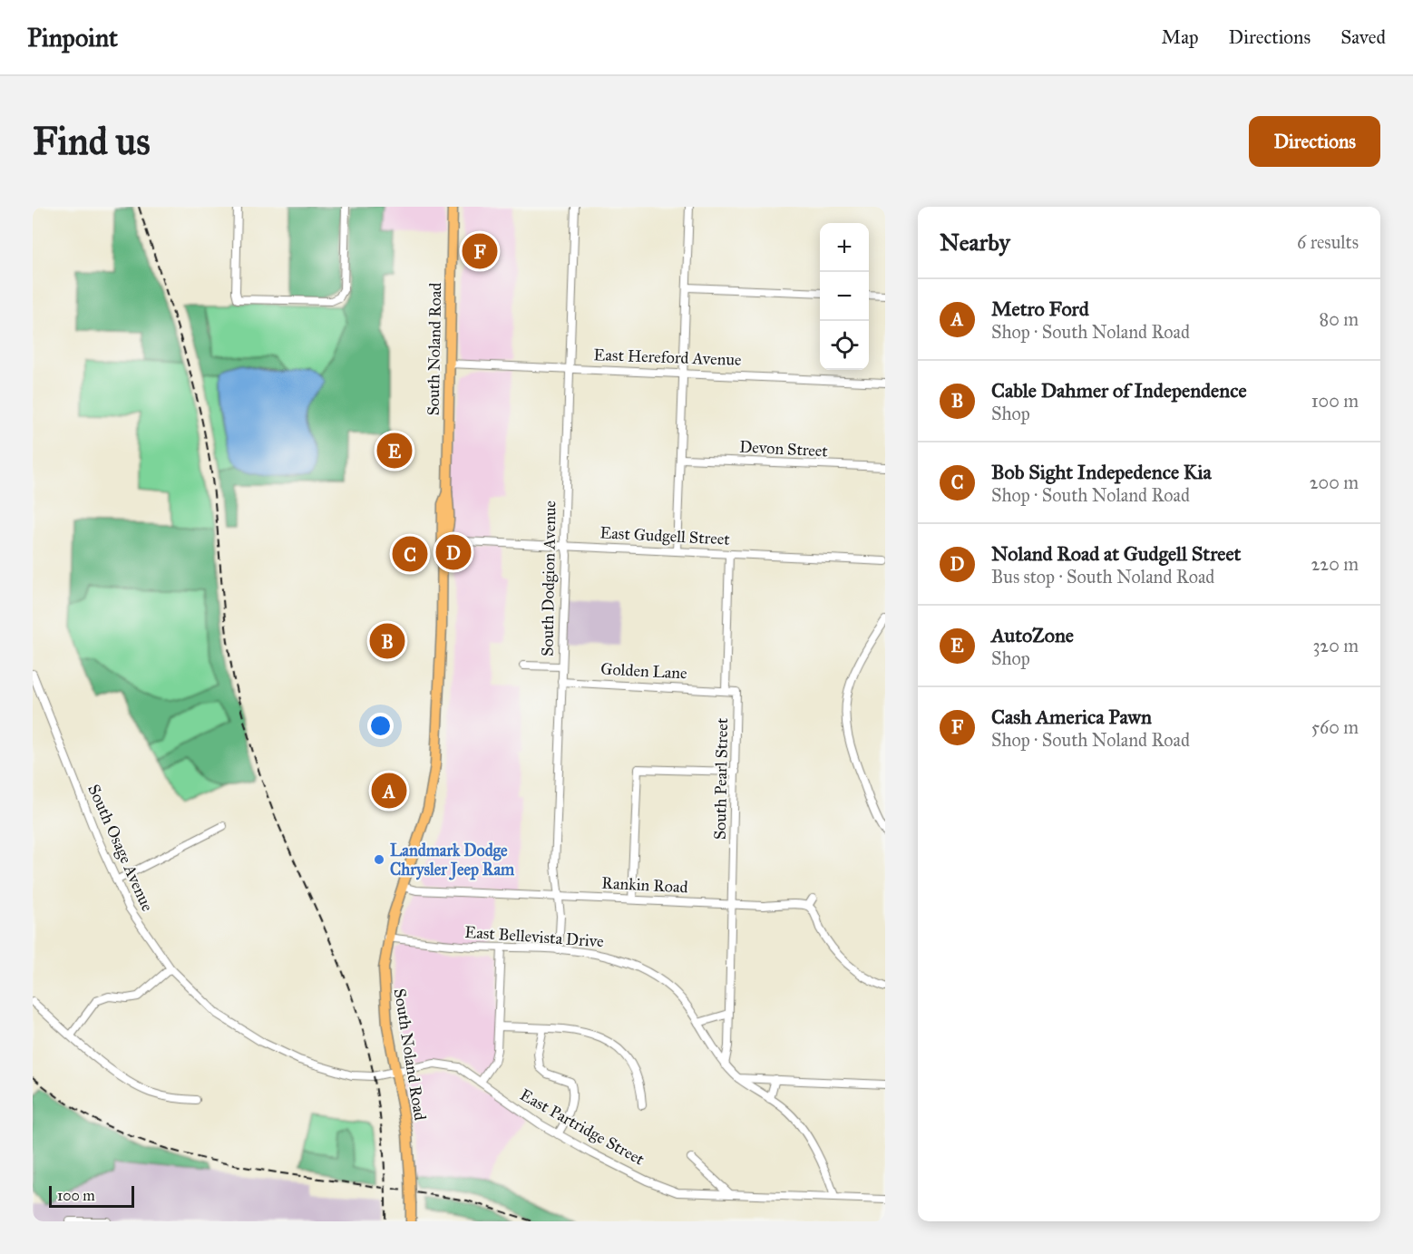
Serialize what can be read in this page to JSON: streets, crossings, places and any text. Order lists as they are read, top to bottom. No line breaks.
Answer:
{"streets":{"main road":["South Noland Road"],"street":["East Hereford Avenue","Devon Street","East Gudgell Street","South Dodgion Avenue","Golden Lane","South Pearl Street","South Osage Avenue","Rankin Road","East Bellevista Drive","East Partridge Street"]},"crossings":[["South Noland Road","East Hereford Avenue"],["South Noland Road","East Gudgell Street"],["South Noland Road","South Osage Avenue"],["South Noland Road","Rankin Road"],["South Noland Road","East Bellevista Drive"],["South Noland Road","East Partridge Street"],["East Hereford Avenue","South Dodgion Avenue"],["East Gudgell Street","South Dodgion Avenue"],["South Dodgion Avenue","Golden Lane"],["South Dodgion Avenue","Rankin Road"],["South Dodgion Avenue","East Bellevista Drive"],["Golden Lane","South Pearl Street"],["South Pearl Street","Rankin Road"],["South Pearl Street","East Bellevista Drive"],["South Osage Avenue","East Partridge Street"]],"places":["Landmark Dodge Chrysler Jeep Ram"],"scale_bar":"100 m","page":{"header":"Pinpoint","nav":["Map","Directions","Saved"],"buttons":"Directions","title":"Find us","heading":["Nearby","6 results"],"map_buttons":["+","−"],"pins":["F","E","D","C","B","A"],"list":[{"mark":"A","name":"Metro Ford","note":"Shop · South Noland Road","value":"80 m"},{"mark":"B","name":"Cable Dahmer of Independence","note":"Shop","value":"100 m"},{"mark":"C","name":"Bob Sight Indepedence Kia","note":"Shop · South Noland Road","value":"200 m"},{"mark":"D","name":"Noland Road at Gudgell Street","note":"Bus stop · South Noland Road","value":"220 m"},{"mark":"E","name":"AutoZone","note":"Shop","value":"320 m"},{"mark":"F","name":"Cash America Pawn","note":"Shop · South Noland Road","value":"560 m"}],"scale":"100 m"}}
